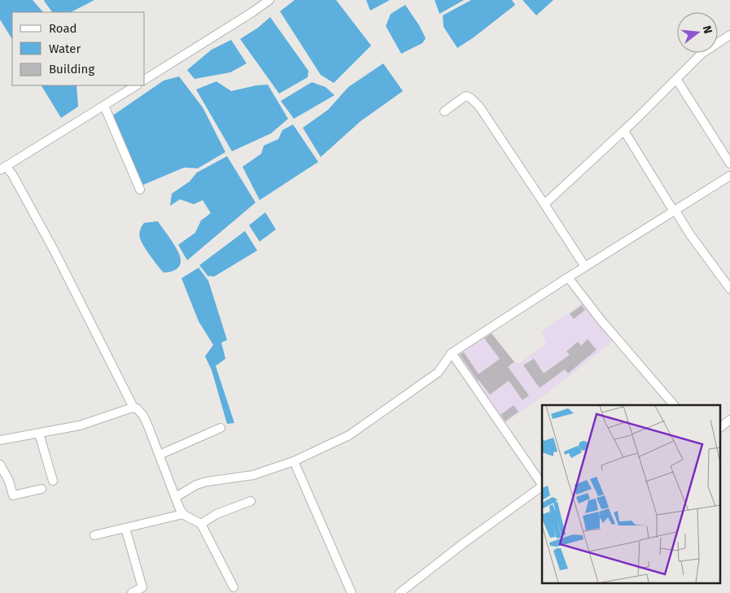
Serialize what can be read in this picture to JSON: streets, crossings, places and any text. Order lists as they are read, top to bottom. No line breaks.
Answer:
{"legend":["Road","Water","Building"],"north":"right"}
